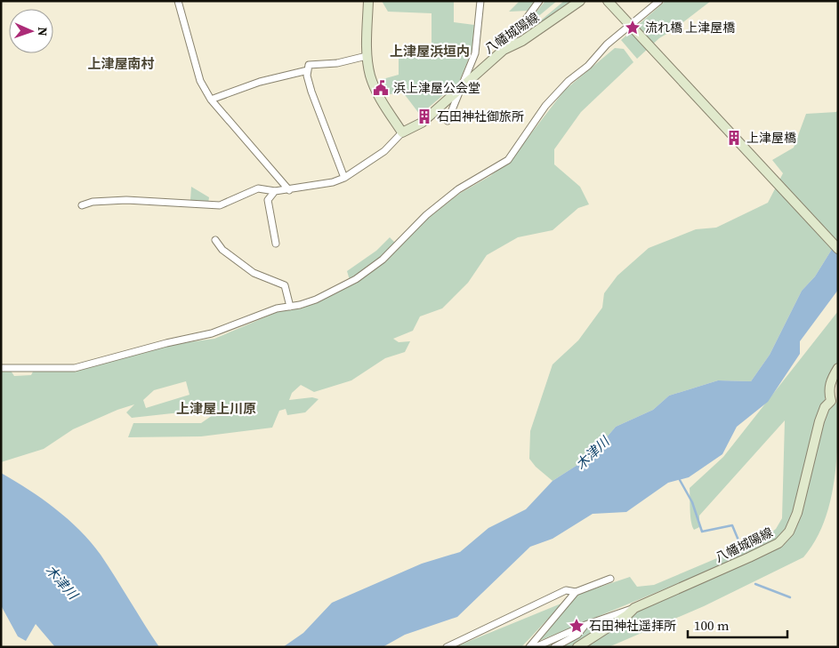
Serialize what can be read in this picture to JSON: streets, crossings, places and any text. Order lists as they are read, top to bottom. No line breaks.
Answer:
{"streets":{"main road":["八幡城陽線"]},"districts":["上津屋浜垣内","上津屋南村","上津屋上川原"],"water":["木津川"],"places":{"place":["流れ橋 上津屋橋","石田神社遥拝所"],"public building":["浜上津屋公会堂"],"building":["石田神社御旅所","上津屋橋"]},"scale_bar":"100 m","north":"right"}
